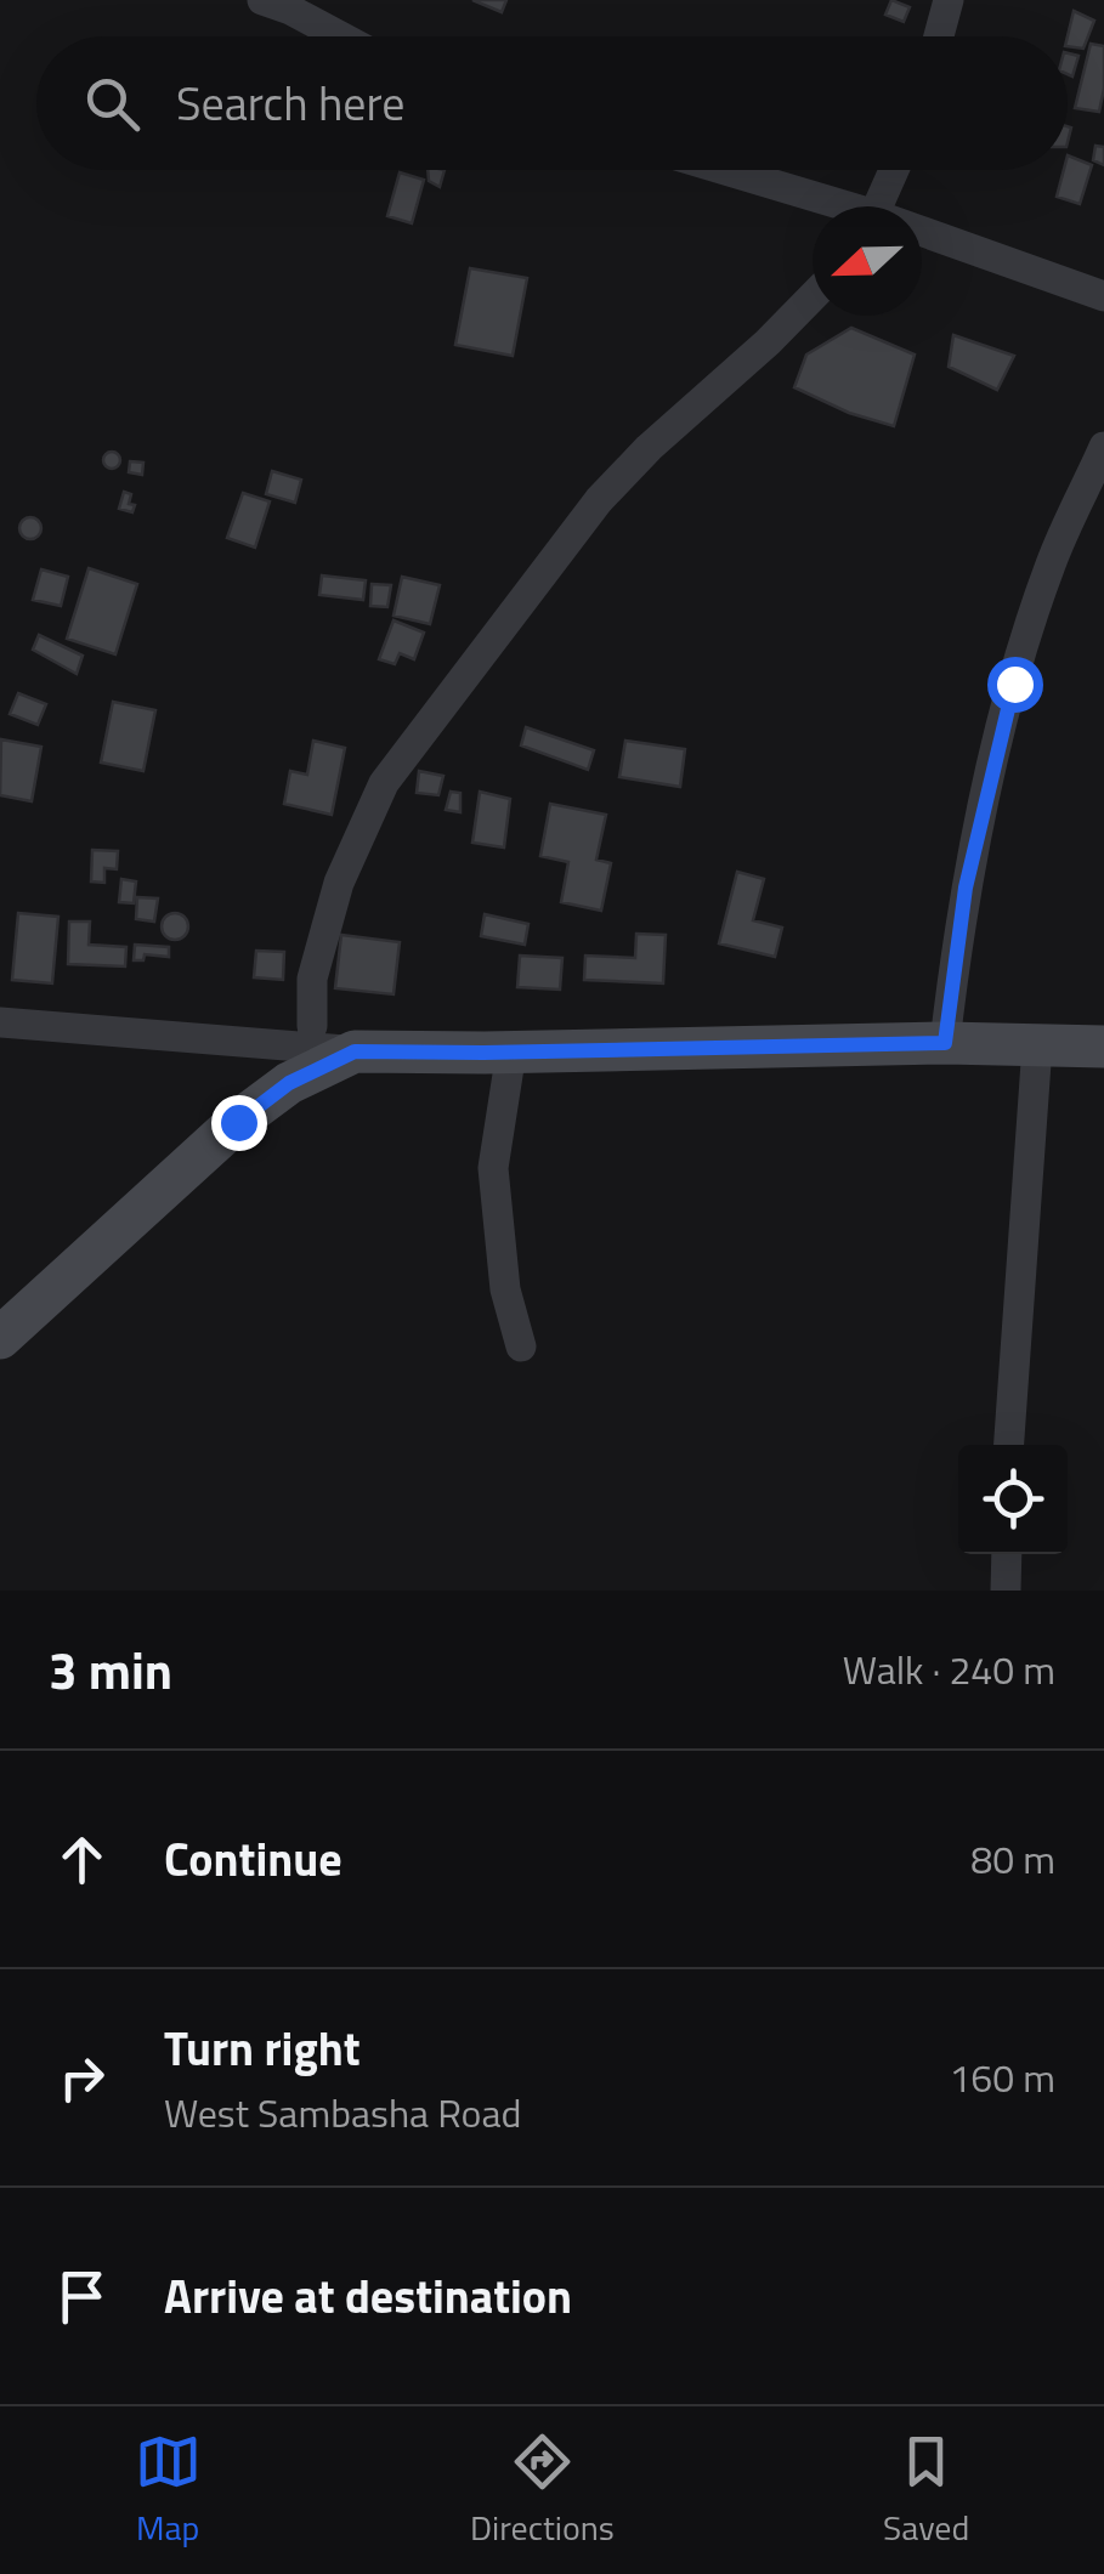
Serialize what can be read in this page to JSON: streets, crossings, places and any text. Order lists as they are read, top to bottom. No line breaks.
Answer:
{"north":"left","page":{"search":"Search here","heading":["3 min","Walk · 240 m"],"list":[["Continue","80 m"],["Turn right","West Sambasha Road","160 m"],"Arrive at destination"],"nav":["Map","Directions","Saved"]}}
